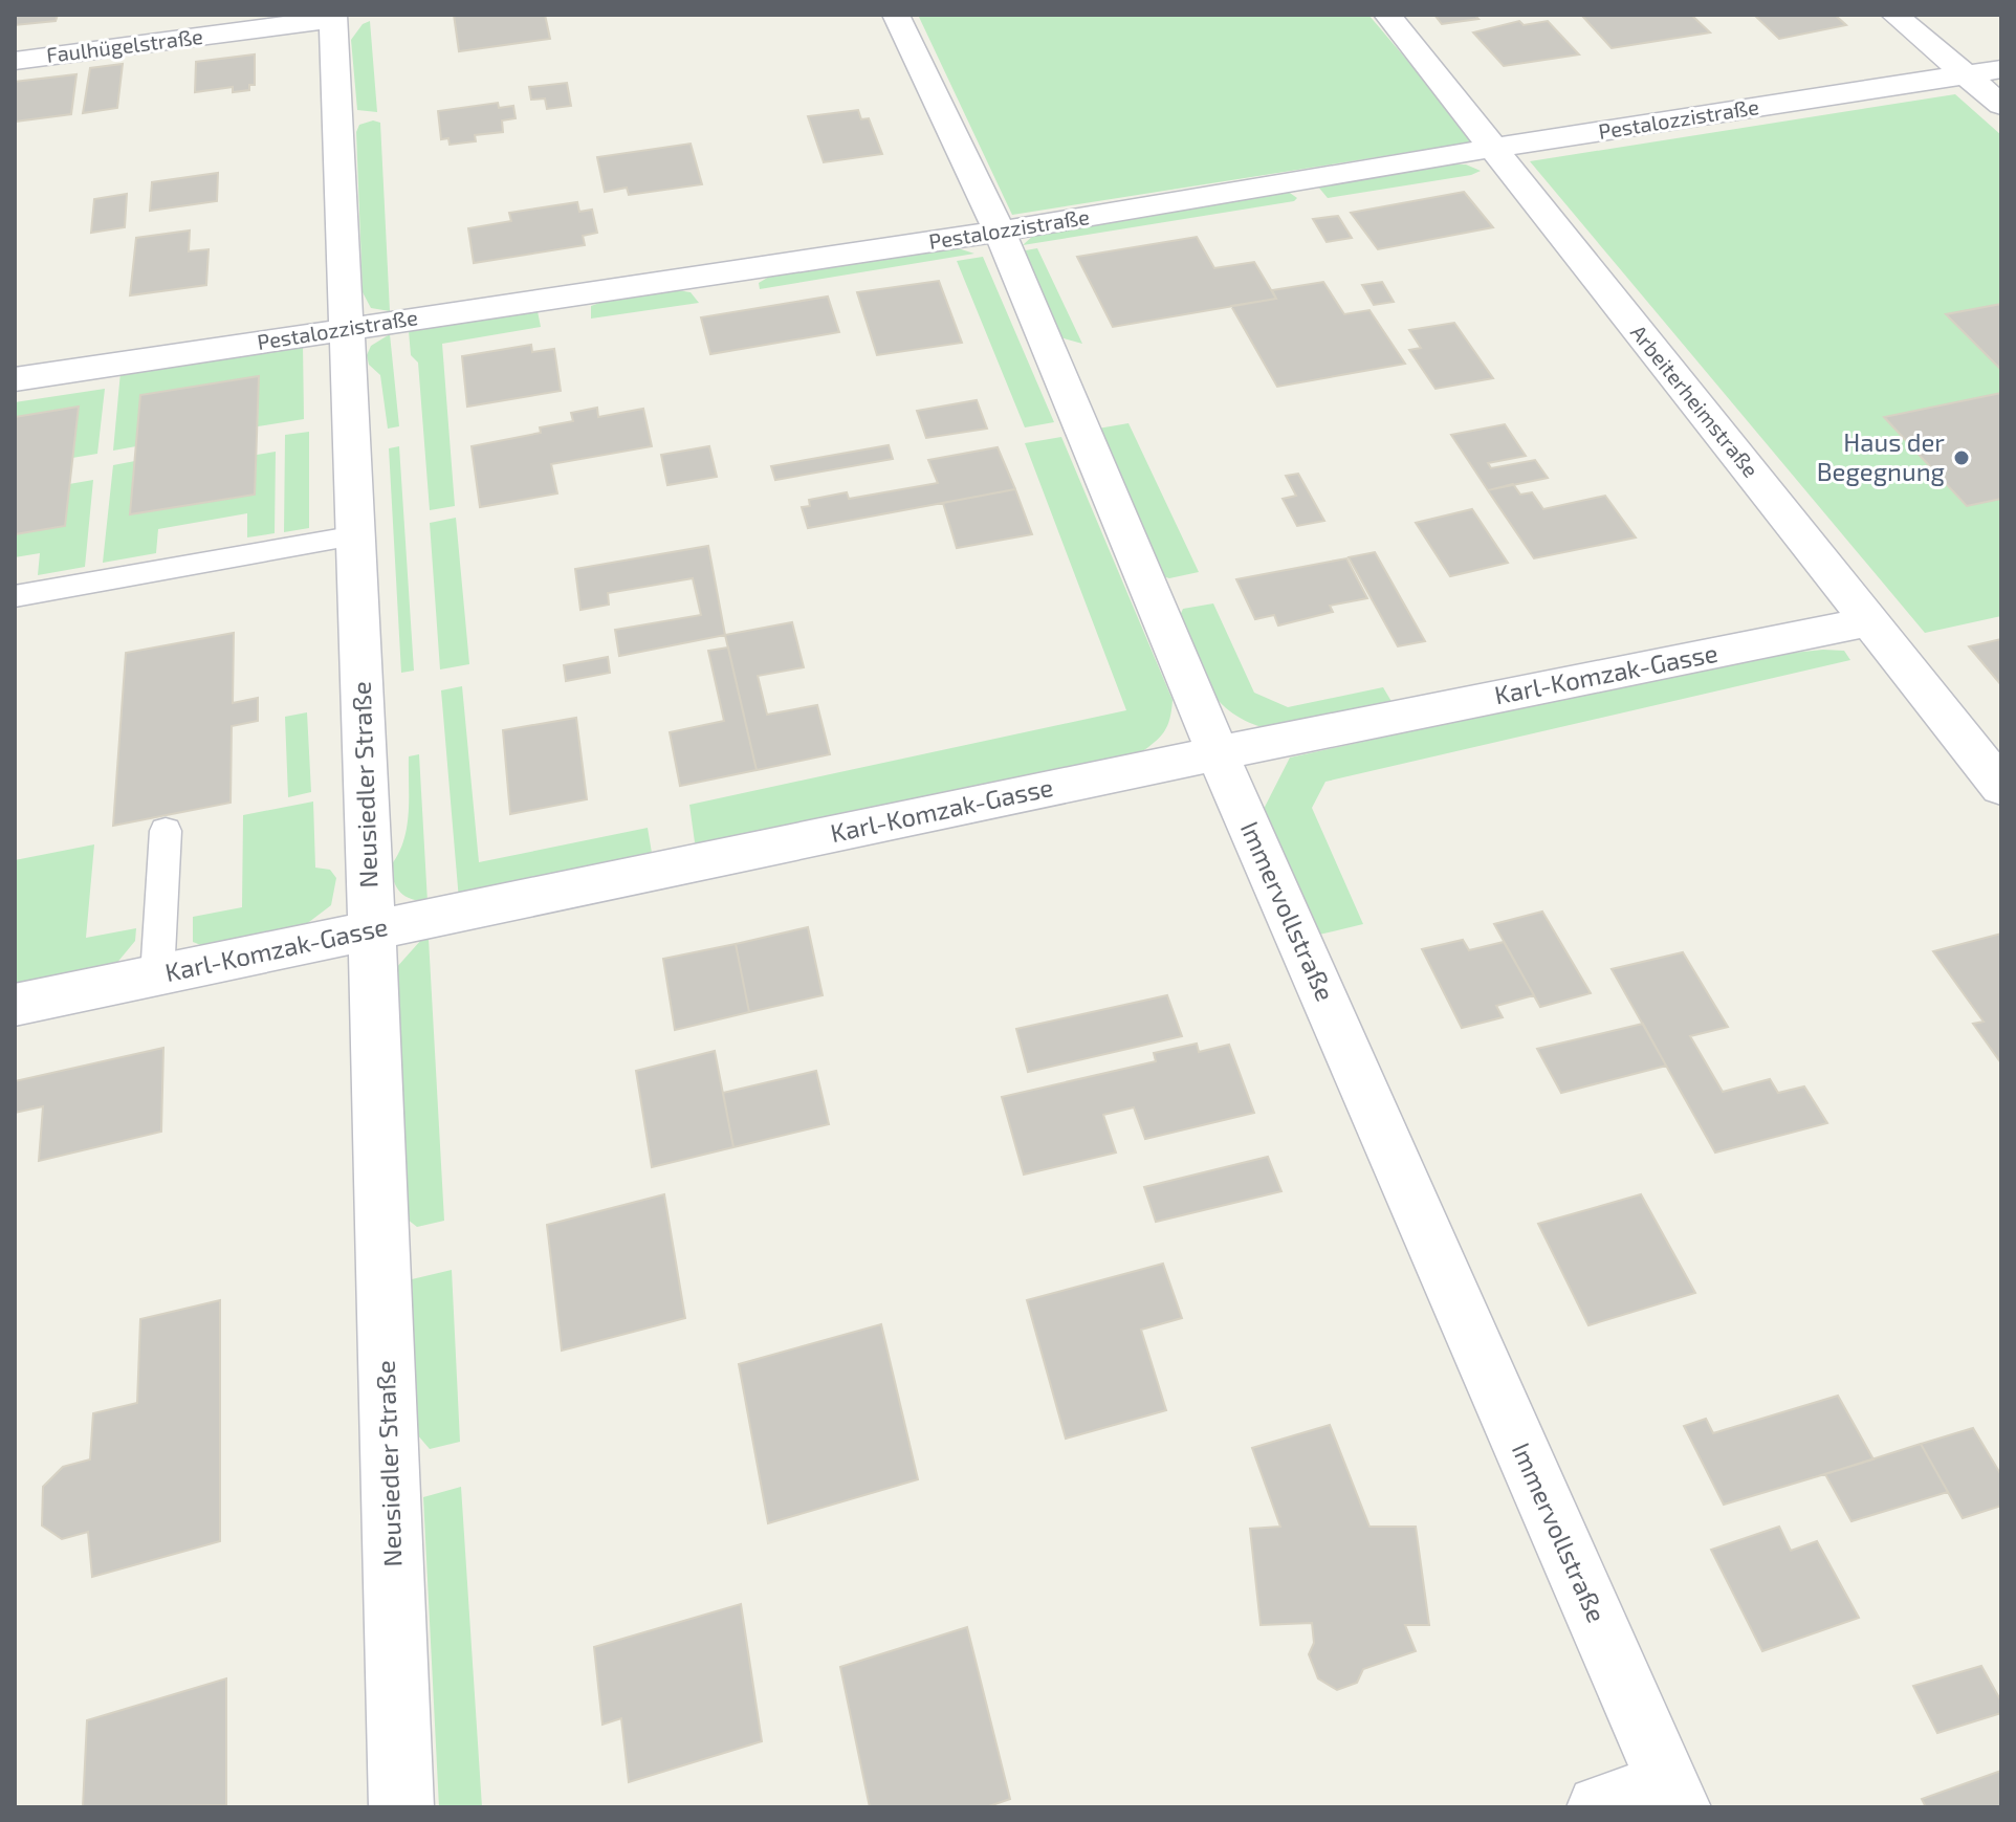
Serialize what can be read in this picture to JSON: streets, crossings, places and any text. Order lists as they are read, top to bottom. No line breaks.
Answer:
{"streets":{"street":["Faulhügelstraße","Pestalozzistraße","Arbeiterheimstraße","Karl-Komzak-Gasse","Neusiedler Straße","Immervollstraße"]},"crossings":[["Faulhügelstraße","Neusiedler Straße"],["Pestalozzistraße","Arbeiterheimstraße"],["Pestalozzistraße","Neusiedler Straße"],["Pestalozzistraße","Immervollstraße"],["Arbeiterheimstraße","Karl-Komzak-Gasse"],["Karl-Komzak-Gasse","Neusiedler Straße"],["Karl-Komzak-Gasse","Immervollstraße"]],"places":["Haus der Begegnung"]}
